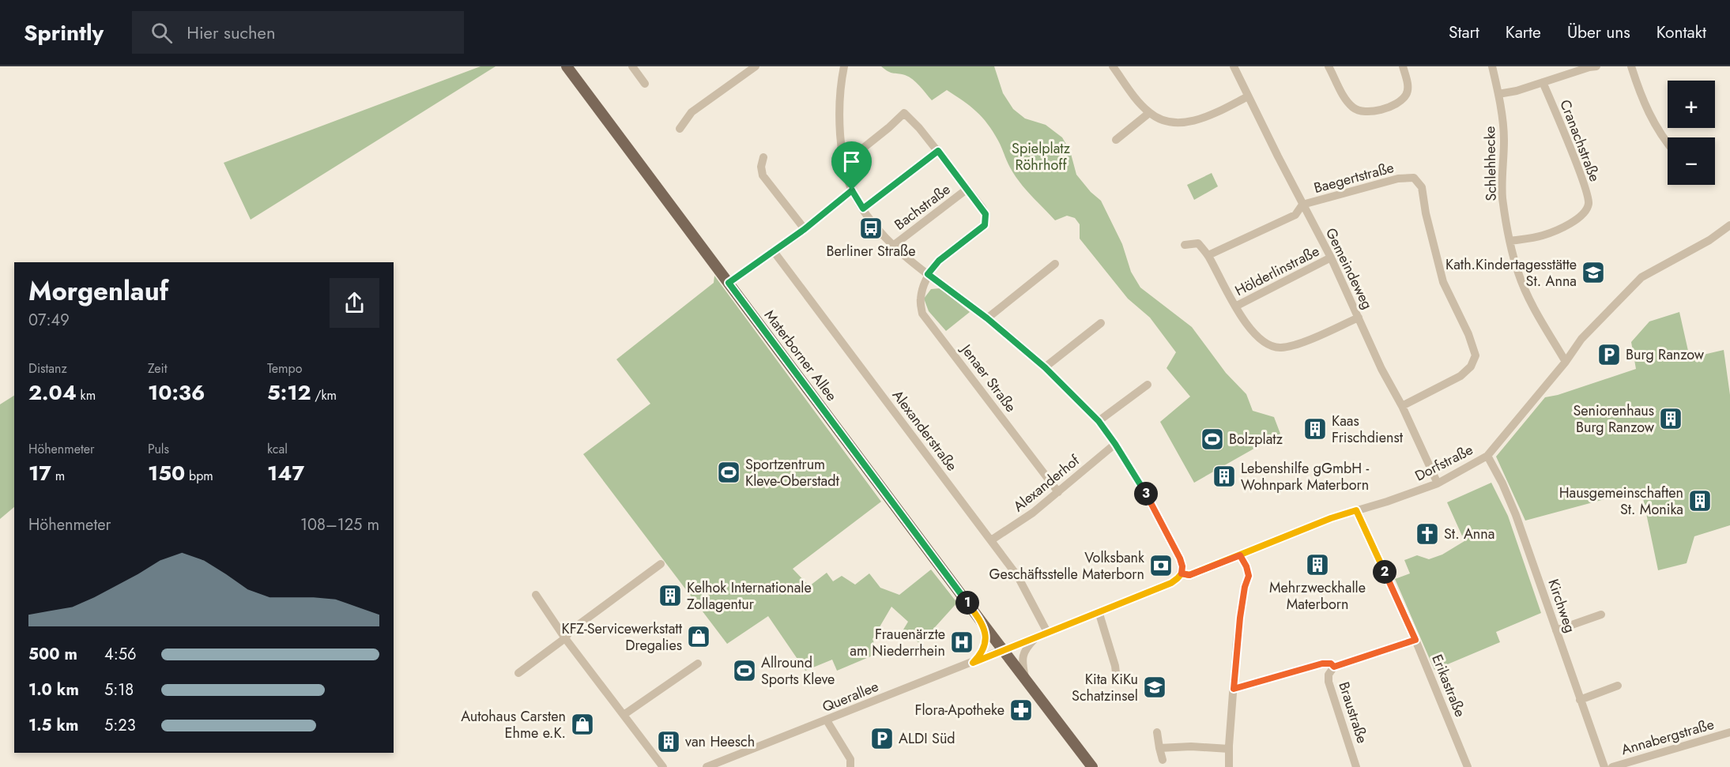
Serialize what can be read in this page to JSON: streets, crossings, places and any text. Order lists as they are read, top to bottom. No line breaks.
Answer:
{"streets":{"main road":["Materborner Allee"],"street":["Cranachstraße","Schlehhecke","Baegertstraße","Bachstraße","Gemeindeweg","Hölderlinstraße","Jenaer Straße","Alexanderstraße","Dorfstraße","Alexanderhof","Kirchweg","Erikastraße","Querallee","Braustraße","Annabergstraße"]},"crossings":[["Cranachstraße","Schlehhecke"],["Schlehhecke","Dorfstraße"],["Baegertstraße","Gemeindeweg"],["Gemeindeweg","Hölderlinstraße"],["Gemeindeweg","Dorfstraße"],["Materborner Allee","Dorfstraße"],["Materborner Allee","Querallee"],["Jenaer Straße","Alexanderhof"],["Alexanderstraße","Dorfstraße"],["Alexanderstraße","Alexanderhof"],["Dorfstraße","Kirchweg"],["Dorfstraße","Erikastraße"],["Dorfstraße","Querallee"],["Erikastraße","Braustraße"]],"parks":["Spielplatz Röhrhoff"],"places":{"bus stop":["Berliner Straße"],"school or university":["Kath.Kindertagesstätte St. Anna","Kita KiKu Schatzinsel"],"parking":["Burg Ranzow","ALDI Süd"],"building":["Seniorenhaus Burg Ranzow","Kaas Frischdienst","Lebenshilfe gGmbH - Wohnpark Materborn","Hausgemeinschaften St. Monika","Mehrzweckhalle Materborn","Kelhok Internationale Zollagentur","van Heesch"],"sports":["Bolzplatz","Sportzentrum Kleve-Oberstadt","Allround Sports Kleve"],"church":["St. Anna"],"bank":["Volksbank Geschäftsstelle Materborn"],"shop":["KFZ-Servicewerkstatt Dregalies","Autohaus Carsten Ehme e.K."],"hospital":["Frauenärzte am Niederrhein"],"pharmacy":["Flora-Apotheke"]},"page":{"header":"Sprintly","search":"Hier suchen","nav":["Start","Karte","Über uns","Kontakt"],"map_buttons":["+","−"],"heading":["Morgenlauf","07:49"],"stats":[["Distanz","2.04 km"],["Zeit","10:36"],["Tempo","5:12 /km"],["Höhenmeter","17 m"],["Puls","150 bpm"],["kcal","147"]],"pins":["3","2","1"],"chart":["Höhenmeter","108–125 m"],"list":[{"name":"500 m","note":"4:56"},{"name":"1.0 km","note":"5:18"},{"name":"1.5 km","note":"5:23"}]}}
